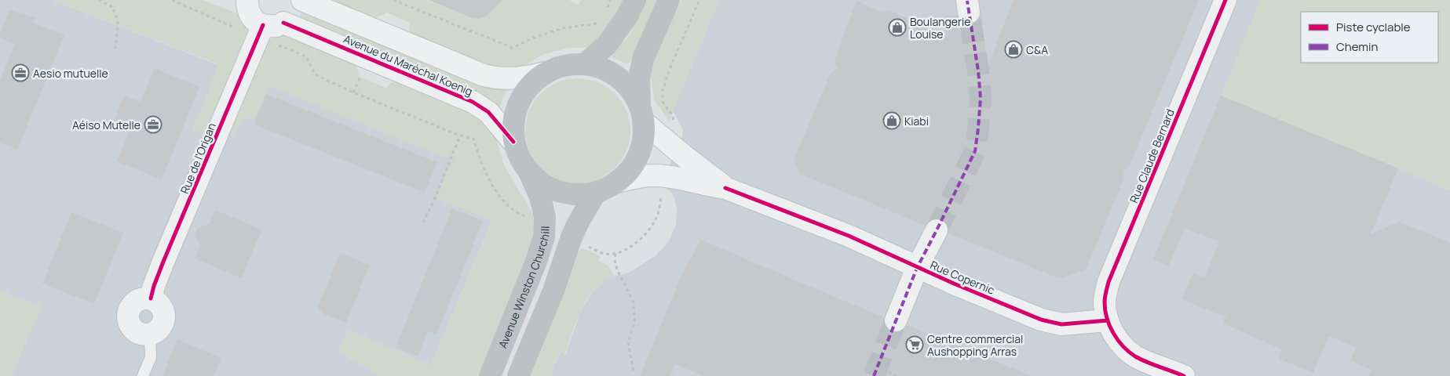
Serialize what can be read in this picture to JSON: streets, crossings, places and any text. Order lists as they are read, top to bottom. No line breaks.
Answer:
{"streets":{"main road":["Avenue Winston Churchill"],"street":["Avenue du Maréchal Koenig","Rue Claude Bernard","Rue de l'Origan","Rue Copernic"]},"crossings":[["Avenue du Maréchal Koenig","Rue de l'Origan"],["Avenue du Maréchal Koenig","Avenue Winston Churchill"],["Rue Claude Bernard","Rue Copernic"]],"places":{"shop":["Boulangerie Louise","C&A","Kiabi"],"office":["Aesio mutuelle","Aéiso Mutelle"],"supermarket":["Centre commercial Aushopping Arras"]},"legend":["Piste cyclable","Chemin"]}
